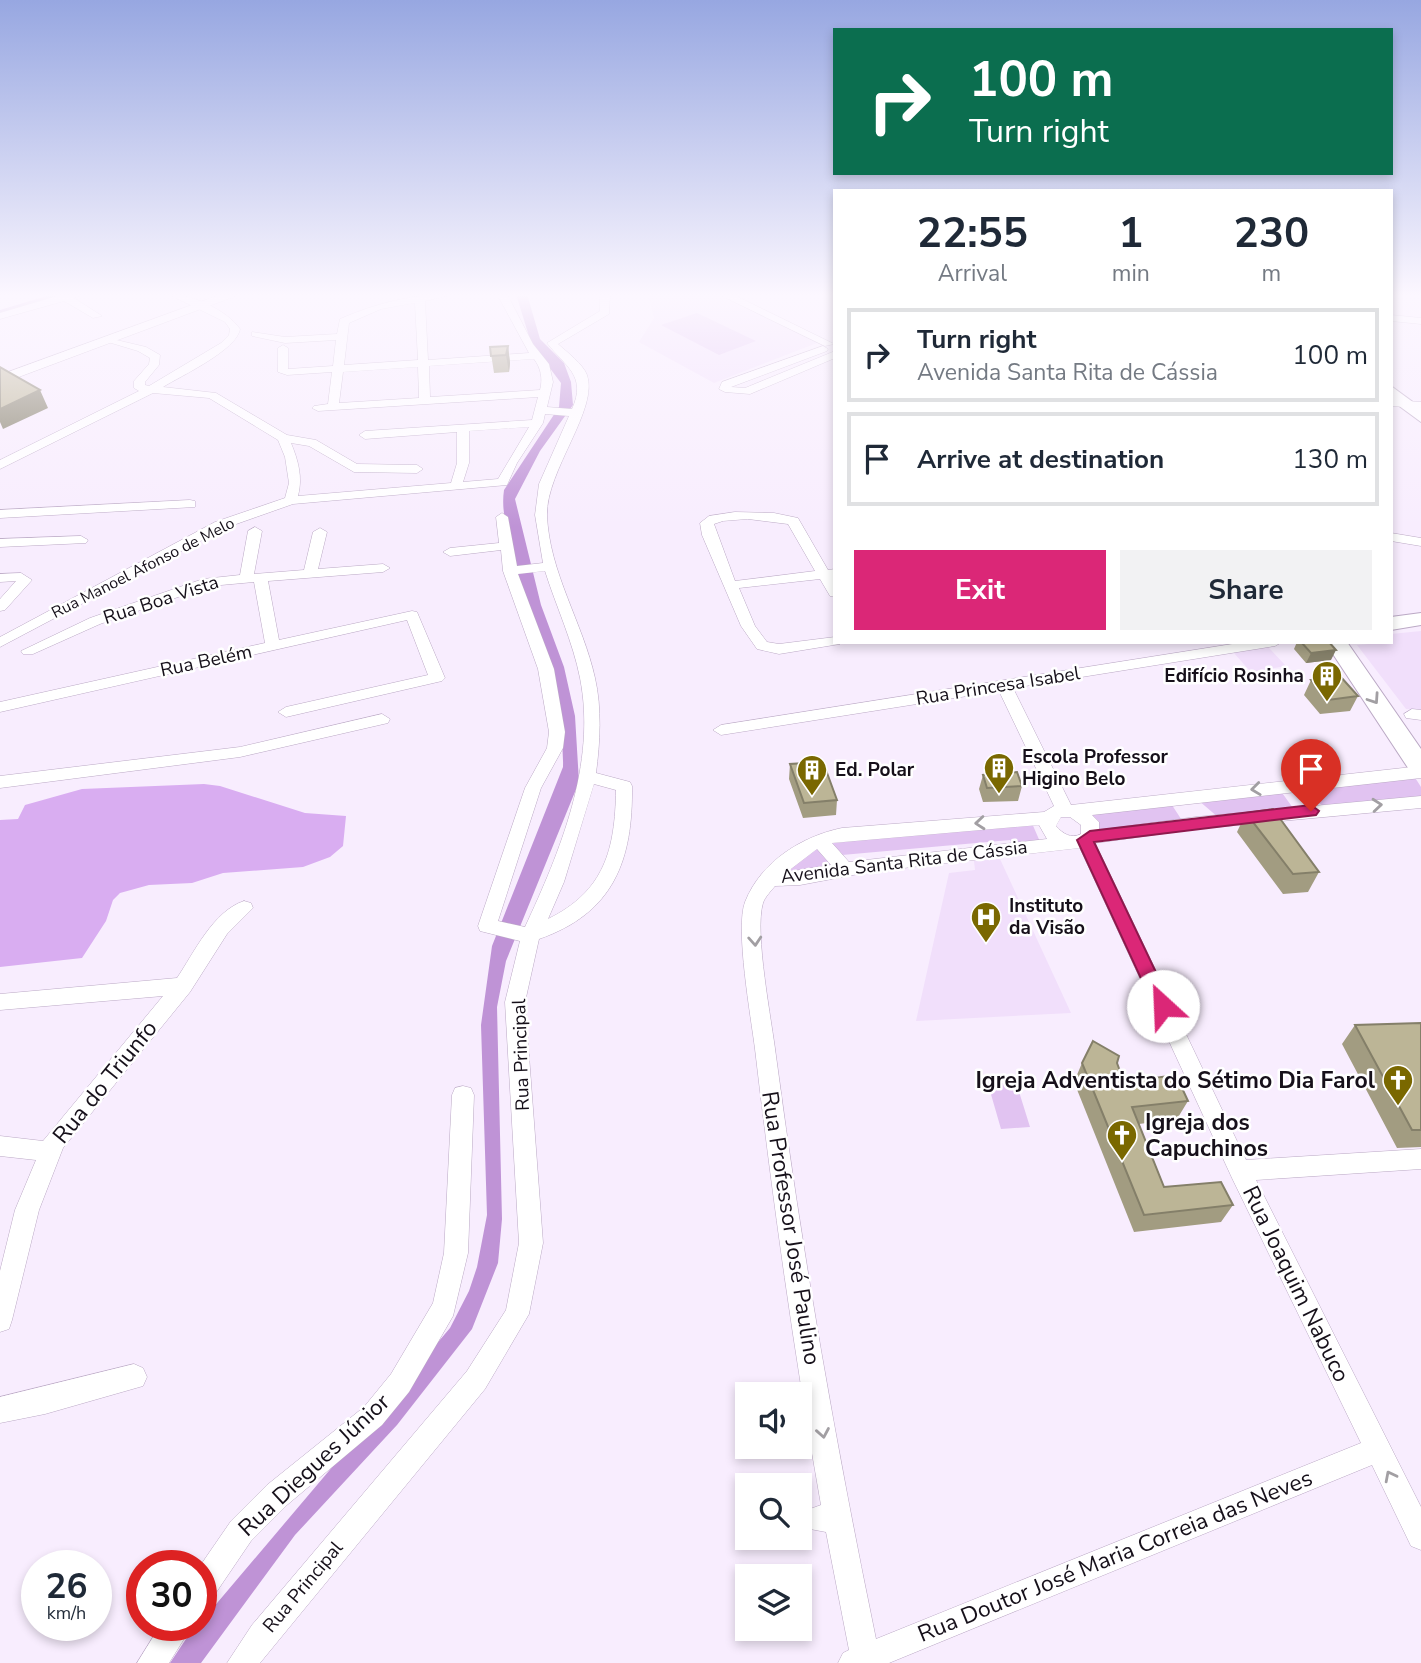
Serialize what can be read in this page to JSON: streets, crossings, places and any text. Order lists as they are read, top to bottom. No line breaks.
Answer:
{"streets":{"street":["Rua Manoel Afonso de Melo","Rua Boa Vista","Rua Belém","Rua Princesa Isabel","Avenida Santa Rita de Cássia","Rua Principal","Rua do Triunfo","Rua Professor José Paulino","Rua Joaquim Nabuco","Rua Diegues Júnior","Rua Doutor José Maria Correia das Neves"]},"crossings":[["Avenida Santa Rita de Cássia","Rua Professor José Paulino"],["Avenida Santa Rita de Cássia","Rua Joaquim Nabuco"],["Rua Professor José Paulino","Rua Doutor José Maria Correia das Neves"],["Rua Joaquim Nabuco","Rua Doutor José Maria Correia das Neves"]],"one_way":["Rua Professor José Paulino"],"places":{"building":["Edifício Rosinha","Escola Professor Higino Belo","Ed. Polar"],"hospital":["Instituto da Visão"],"church":["Igreja Adventista do Sétimo Dia Farol","Igreja dos Capuchinos"]},"page":{"turn":["100 m","Turn right"],"eta":["22:55","Arrival","1","min","230","m"],"list":[{"name":"Turn right","note":"Avenida Santa Rita de Cássia","value":"100 m"},{"name":"Arrive at destination","value":"130 m"}],"buttons":["Exit","Share"],"speed":"26 km/h","limit":"30"}}
